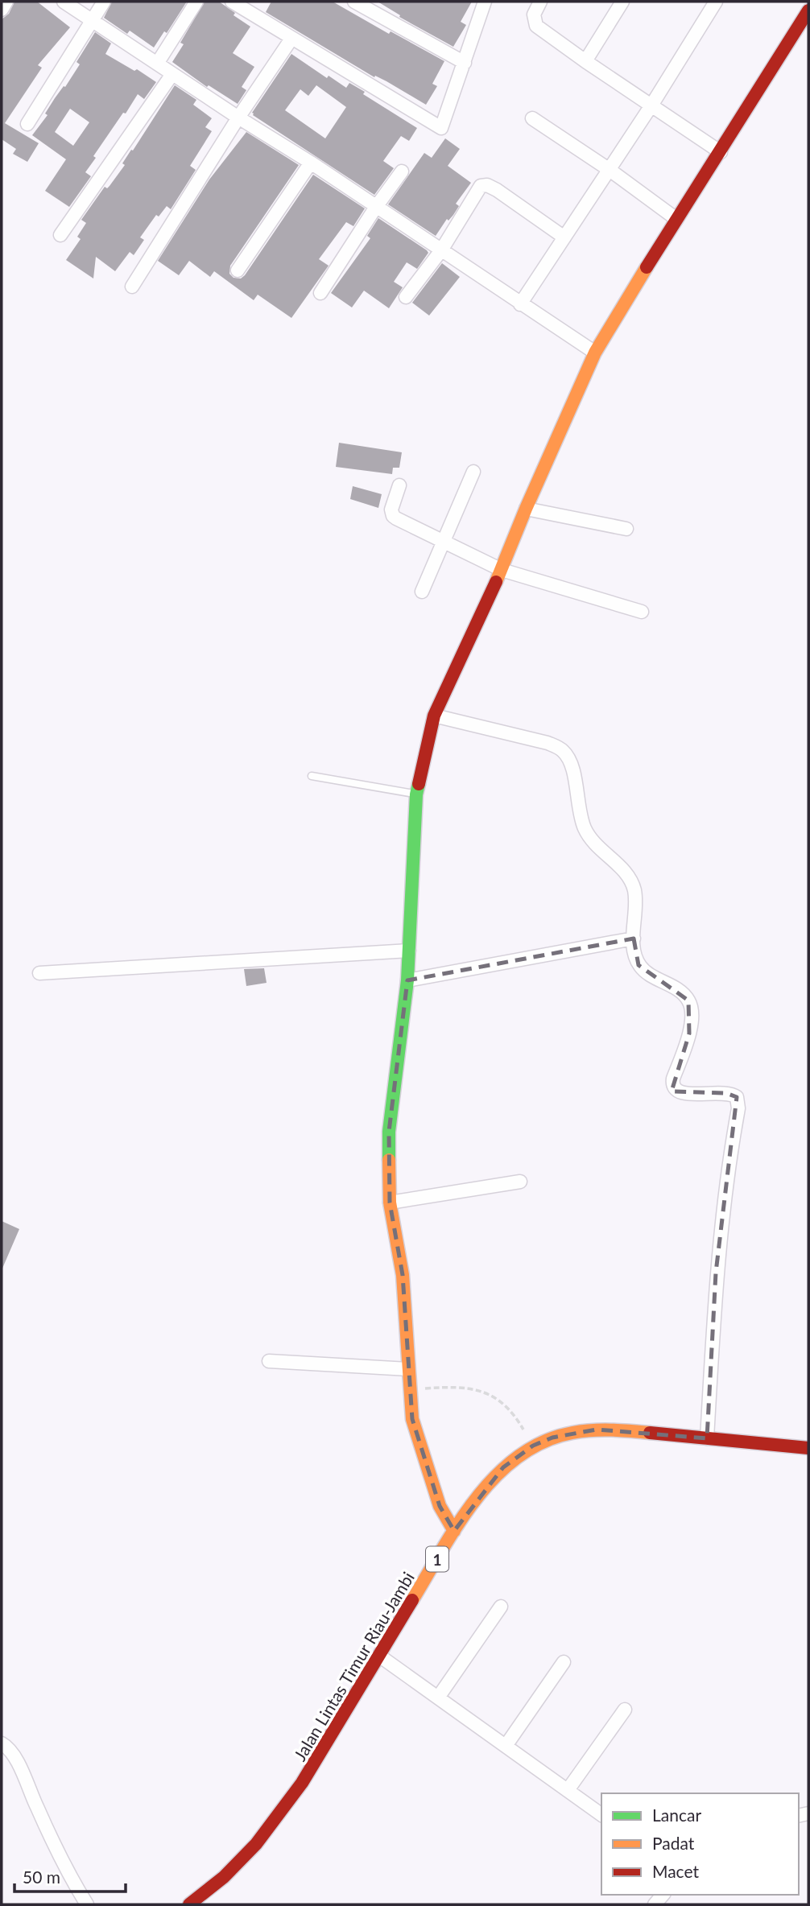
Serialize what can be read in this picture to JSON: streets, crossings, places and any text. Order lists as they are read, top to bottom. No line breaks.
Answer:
{"streets":{"main road":["1","Jalan Lintas Timur Riau-Jambi"]},"legend":["Lancar","Padat","Macet"],"scale_bar":"50 m"}
